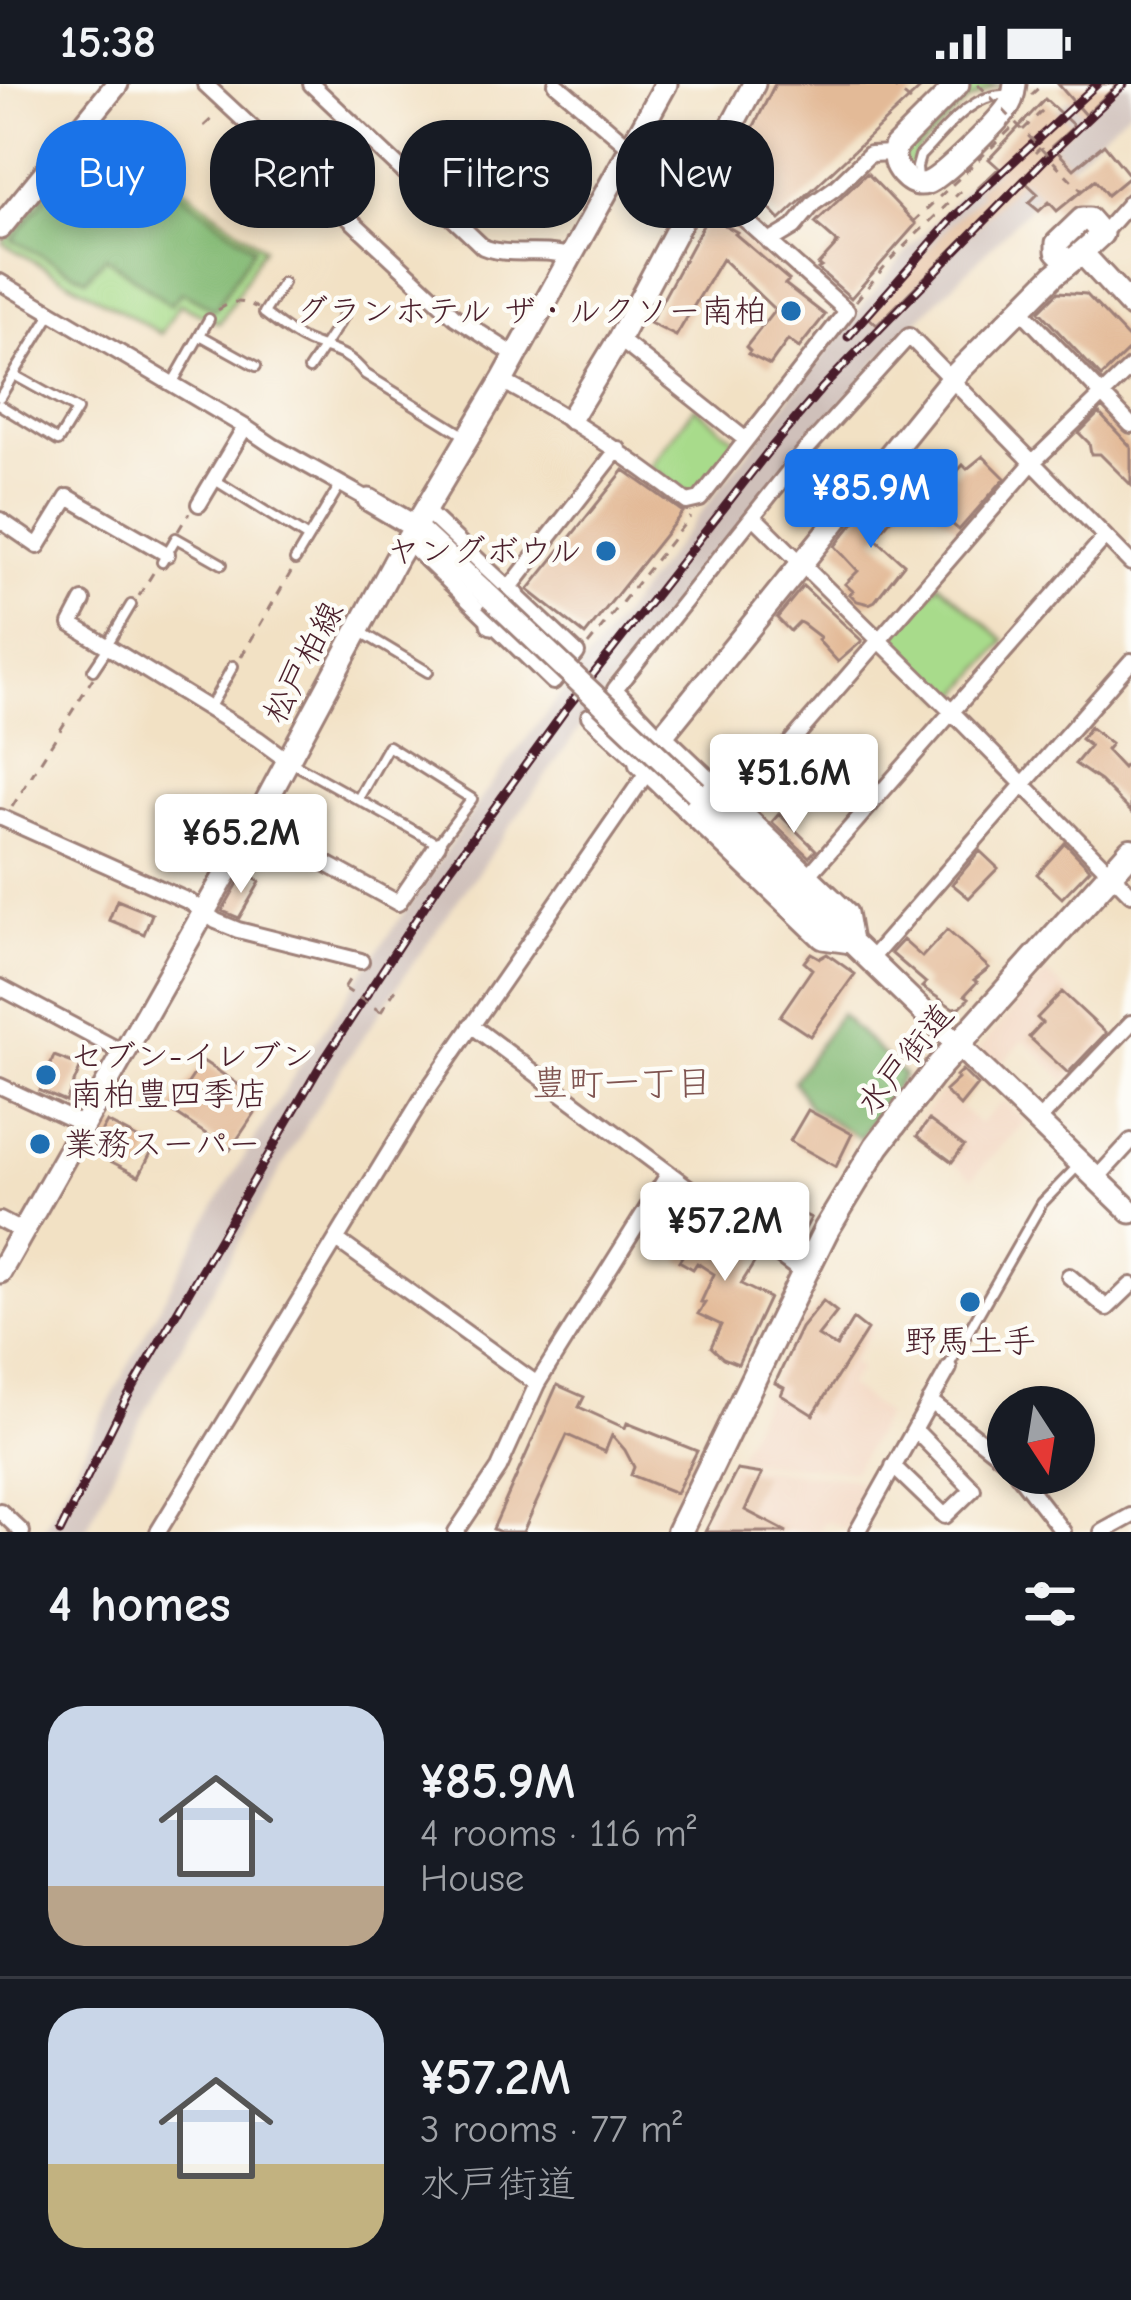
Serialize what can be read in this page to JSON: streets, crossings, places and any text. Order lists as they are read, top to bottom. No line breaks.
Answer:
{"streets":{"highway":["水戸街道"],"street":["松戸柏線"]},"districts":["豊町一丁目"],"places":["グランホテル ザ・ルクソー南柏","ヤングボウル","セブン-イレブン 南柏豊四季店","業務スーパー","野馬土手"],"north":"bottom","page":{"status":"15:38","chip":["Buy","Rent","Filters","New"],"price":["¥85.9M","¥51.6M","¥65.2M","¥57.2M"],"heading":"4 homes","list":[{"name":"¥85.9M","note":"4 rooms · 116 m² · House"},{"name":"¥57.2M","note":"3 rooms · 77 m² · 水戸街道"}]}}
